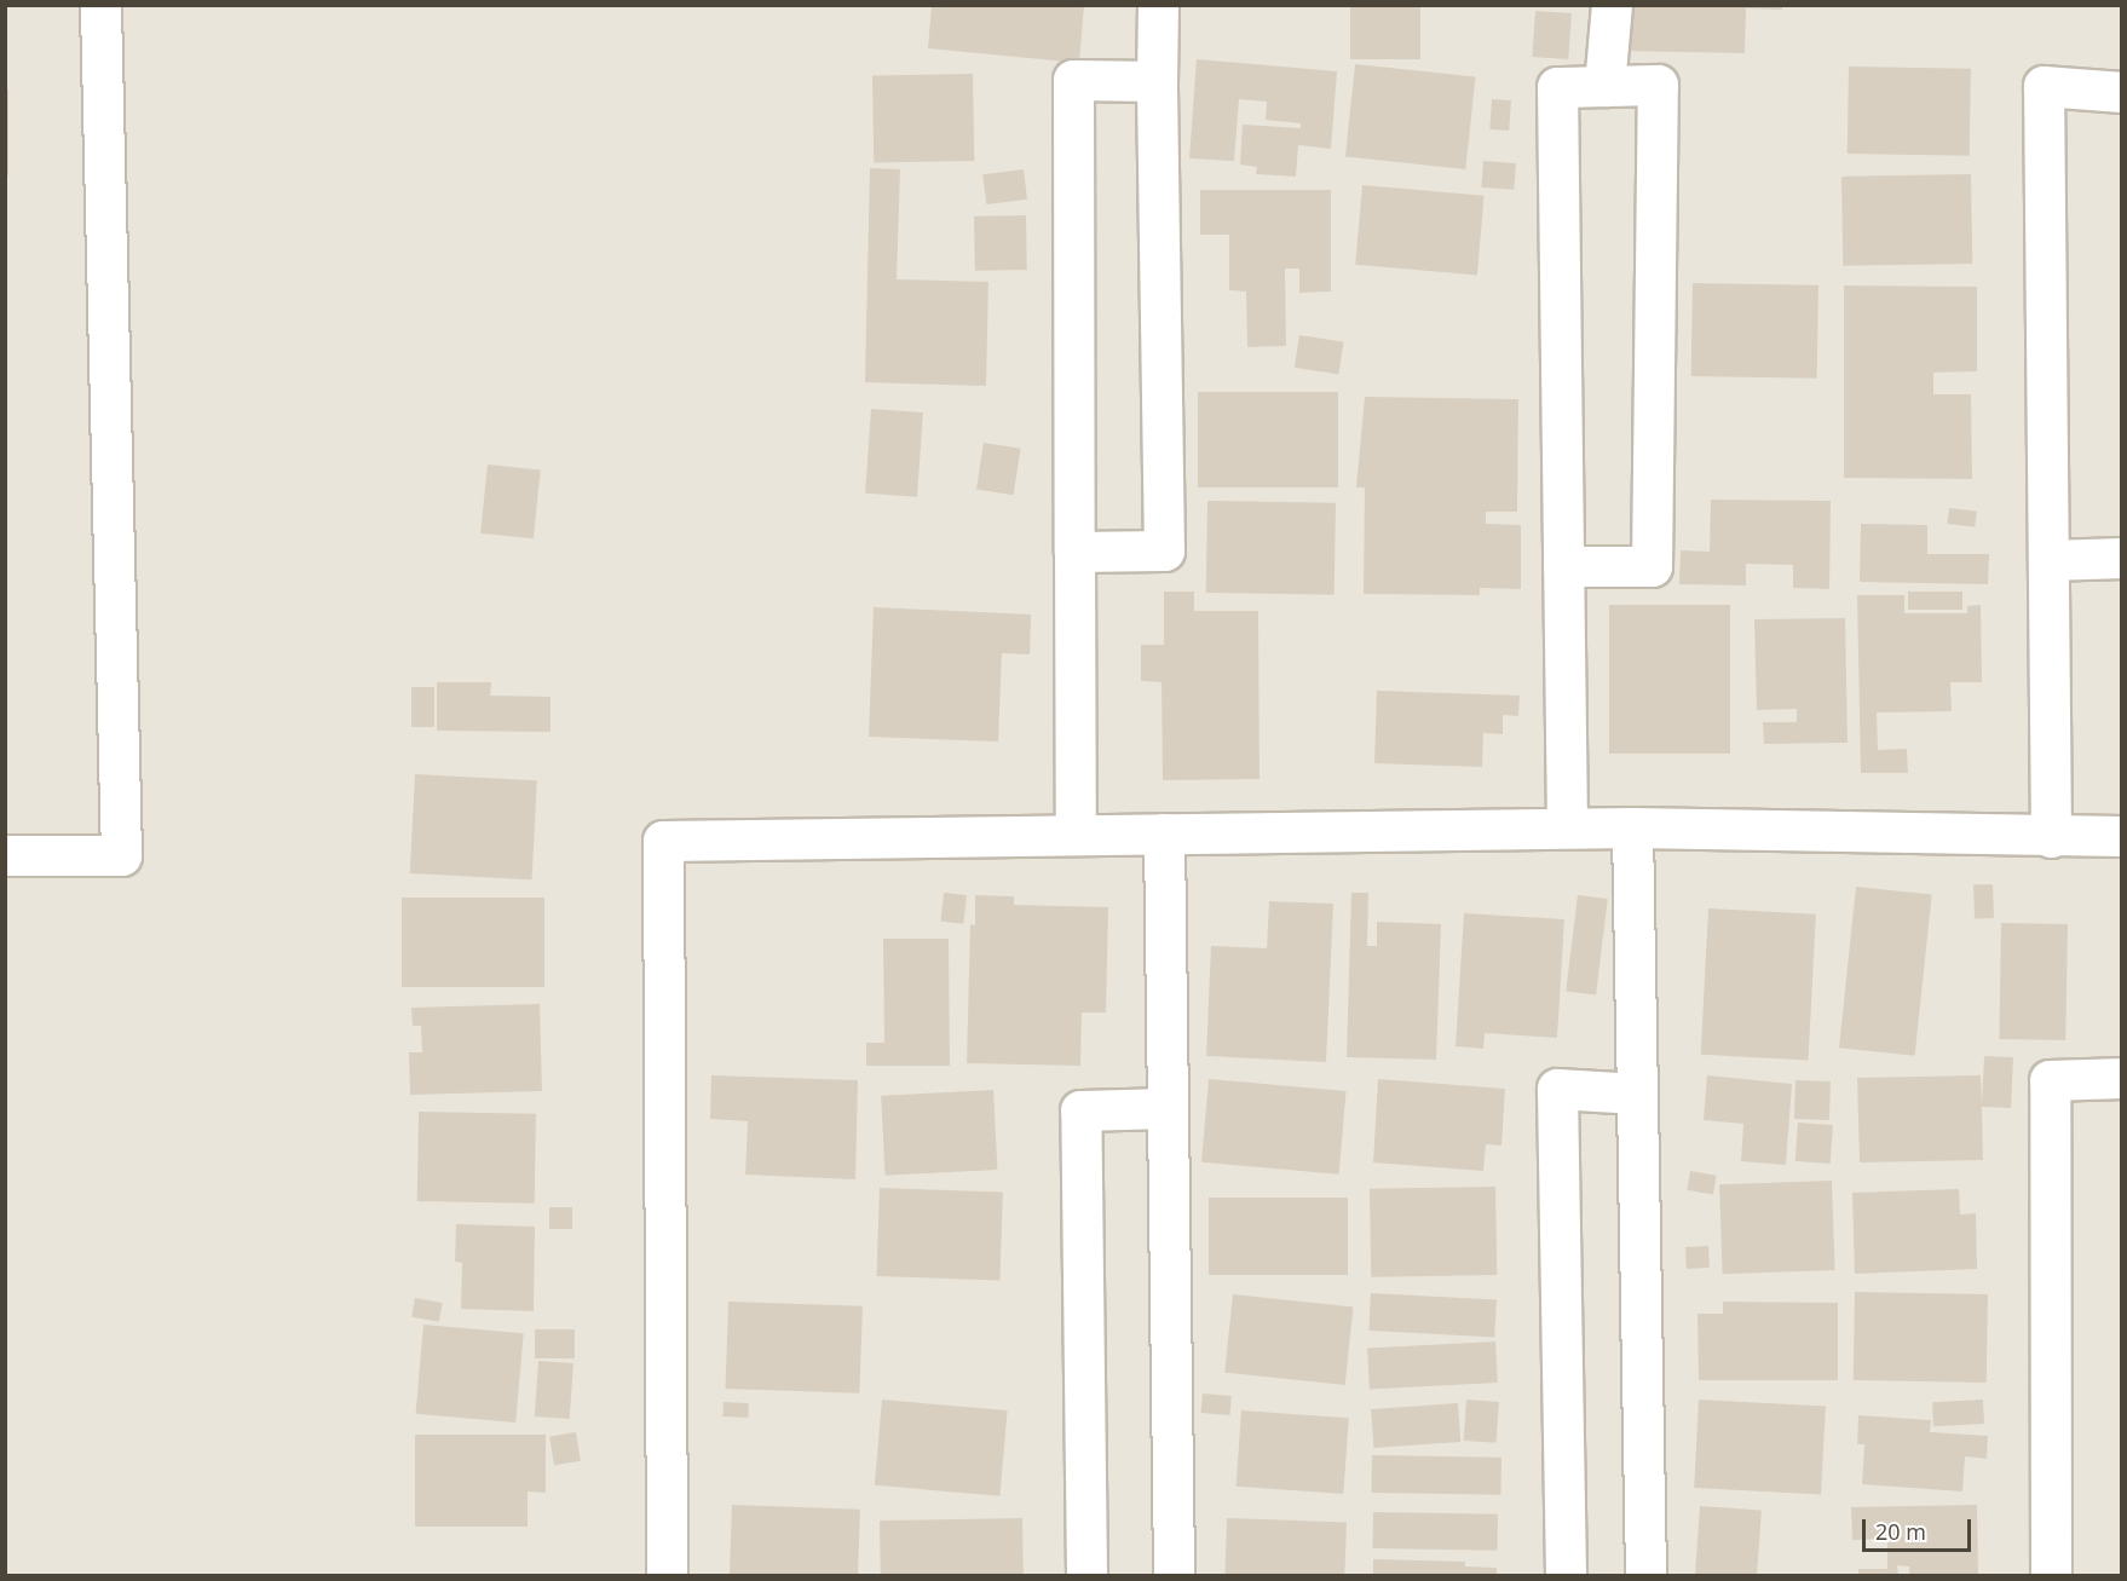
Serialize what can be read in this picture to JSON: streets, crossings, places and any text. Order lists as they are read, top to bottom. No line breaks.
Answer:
{"scale_bar":"20 m"}
